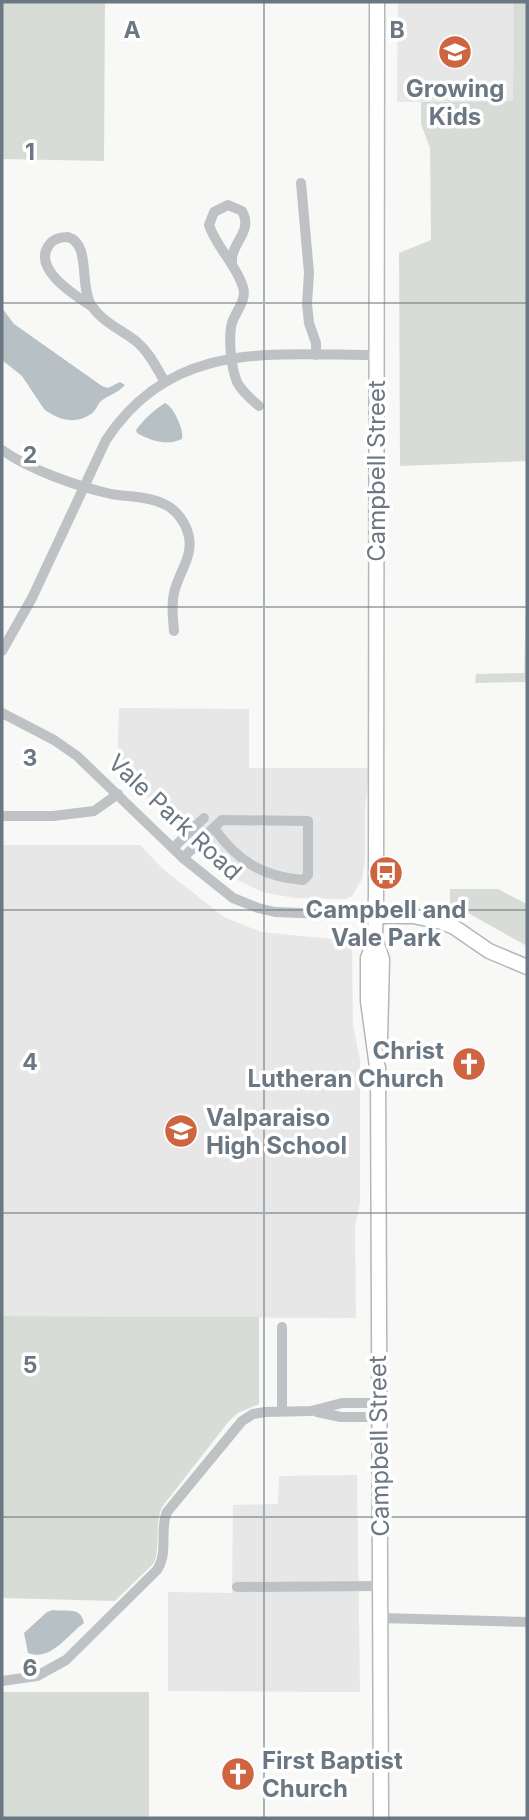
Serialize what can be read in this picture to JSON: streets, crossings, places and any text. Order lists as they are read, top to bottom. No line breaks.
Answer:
{"streets":{"main road":["Campbell Street"],"street":["Vale Park Road"]},"crossings":[["Campbell Street","Vale Park Road"]],"places":{"school or university":["Growing Kids","Valparaiso High School"],"bus stop":["Campbell and Vale Park"],"church":["Christ Lutheran Church","First Baptist Church"]},"grid":{"columns":["A","B"],"rows":["1","2","3","4","5","6"]}}
